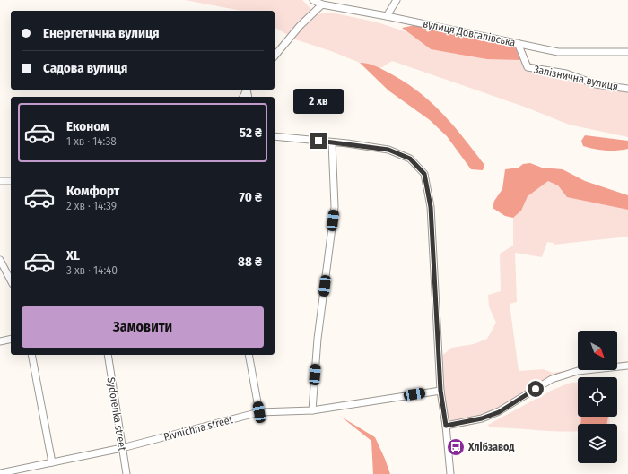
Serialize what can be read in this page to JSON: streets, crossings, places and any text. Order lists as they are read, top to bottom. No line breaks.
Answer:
{"streets":{"street":["вулиця Довгалівська","Залізнична вулиця","Sydorenka street","Pivnichna street"]},"crossings":[["вулиця Довгалівська","Залізнична вулиця"],["Sydorenka street","Pivnichna street"]],"places":{"bus stop":["Хлібзавод"]},"north":"bottom right","page":{"banner":["Енергетична вулиця","Садова вулиця"],"bubble":"2 хв","list":[{"name":"Економ","note":"1 хв · 14:38","value":"52 ₴"},{"name":"Комфорт","note":"2 хв · 14:39","value":"70 ₴"},{"name":"XL","note":"3 хв · 14:40","value":"88 ₴"}],"buttons":"Замовити"}}
